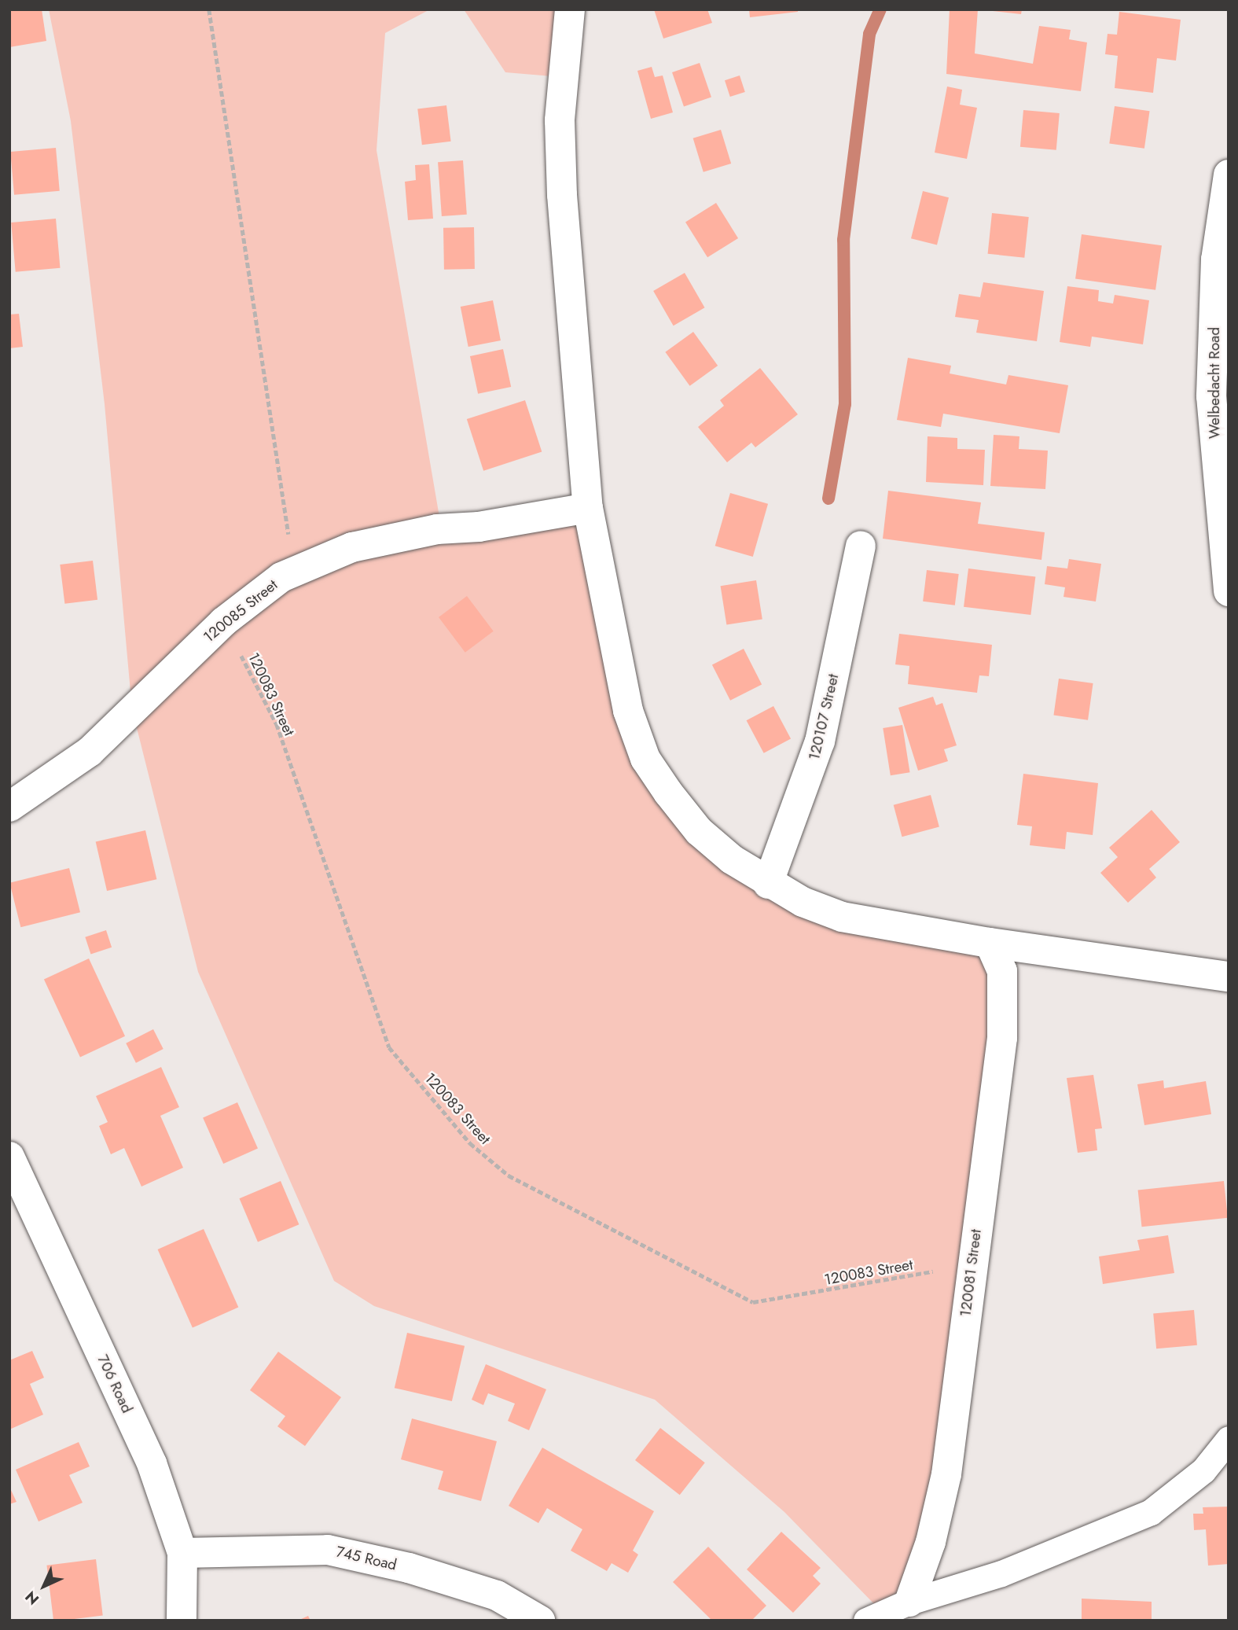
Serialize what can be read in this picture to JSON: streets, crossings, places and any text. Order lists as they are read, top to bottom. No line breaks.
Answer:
{"streets":{"street":["Welbedacht Road","120085 Street","120107 Street","120081 Street","706 Road","745 Road"],"path":["120083 Street"]},"crossings":[["120085 Street","120083 Street"],["120083 Street","120081 Street"],["706 Road","745 Road"]],"north":"bottom left"}
